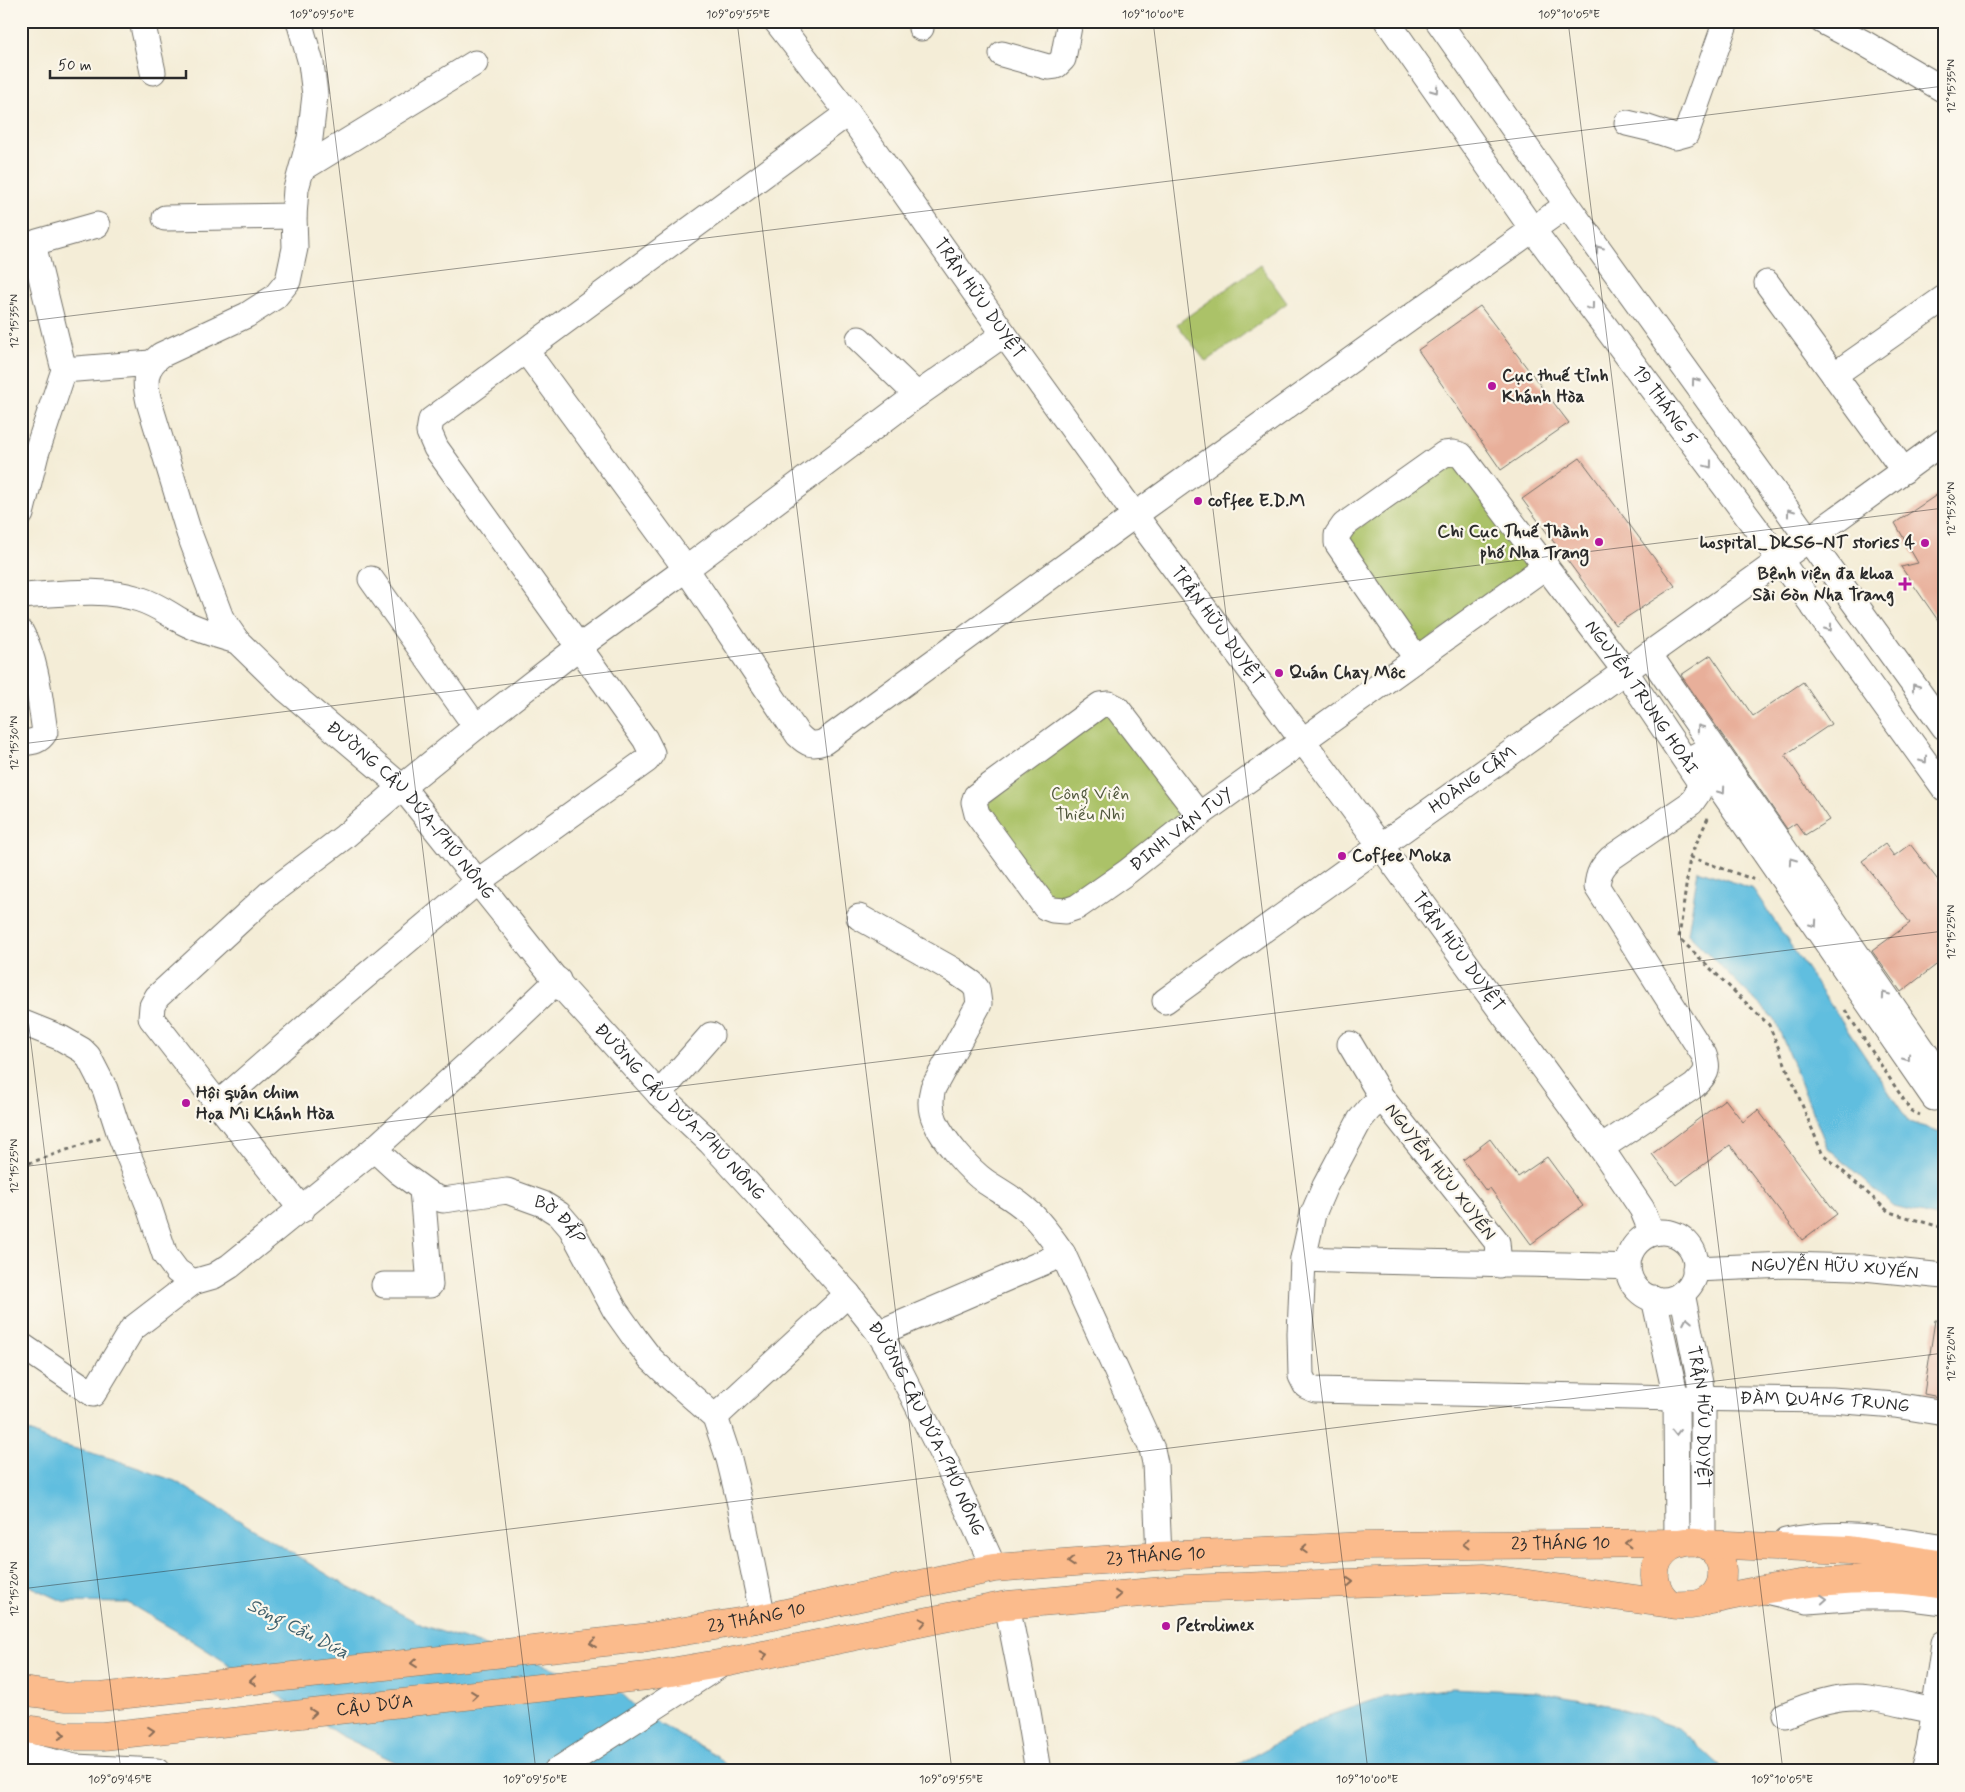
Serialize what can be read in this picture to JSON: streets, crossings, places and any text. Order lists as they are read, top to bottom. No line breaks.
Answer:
{"streets":{"main road":["23 THÁNG 10","CẦU DỨA"],"street":["TRẦN HỮU DUYỆT","19 THÁNG 5","NGUYỄN TRUNG HOÀI","HOÀNG CẦM","ĐƯỜNG CẦU DỨA-PHÚ NÔNG","ĐINH VĂN TUY","NGUYỄN HỮU XUYẾN","BỜ ĐẮP","ĐÀM QUANG TRUNG"]},"crossings":[["TRẦN HỮU DUYỆT","NGUYỄN TRUNG HOÀI"],["TRẦN HỮU DUYỆT","HOÀNG CẦM"],["TRẦN HỮU DUYỆT","ĐINH VĂN TUY"],["TRẦN HỮU DUYỆT","NGUYỄN HỮU XUYẾN"],["TRẦN HỮU DUYỆT","ĐÀM QUANG TRUNG"],["TRẦN HỮU DUYỆT","23 THÁNG 10"],["19 THÁNG 5","HOÀNG CẦM"],["NGUYỄN TRUNG HOÀI","HOÀNG CẦM"],["NGUYỄN TRUNG HOÀI","ĐINH VĂN TUY"],["ĐƯỜNG CẦU DỨA-PHÚ NÔNG","23 THÁNG 10"],["NGUYỄN HỮU XUYẾN","ĐÀM QUANG TRUNG"],["23 THÁNG 10","CẦU DỨA"]],"one_way":["CẦU DỨA"],"water":["Sông Cầu Dứa"],"parks":["Công Viên Thiếu Nhi"],"places":{"other":["Cục thuế tỉnh Khánh Hòa","coffee E.D.M","Chi Cục Thuế Thành phố Nha Trang","hospital_DKSG-NT stories 4","Quán Chay Môc","Coffee Moka","Hội quán chim Họa Mi Khánh Hòa","Petrolimex"],"health":["Bệnh viện đa khoa Sài Gòn Nha Trang"]},"scale_bar":"50 m","coordinates":["109°09'50\"E","109°09'55\"E","109°10'00\"E","109°10'05\"E","12°15'35\"N","12°15'30\"N","12°15'25\"N","12°15'20\"N","109°09'45\"E"]}
